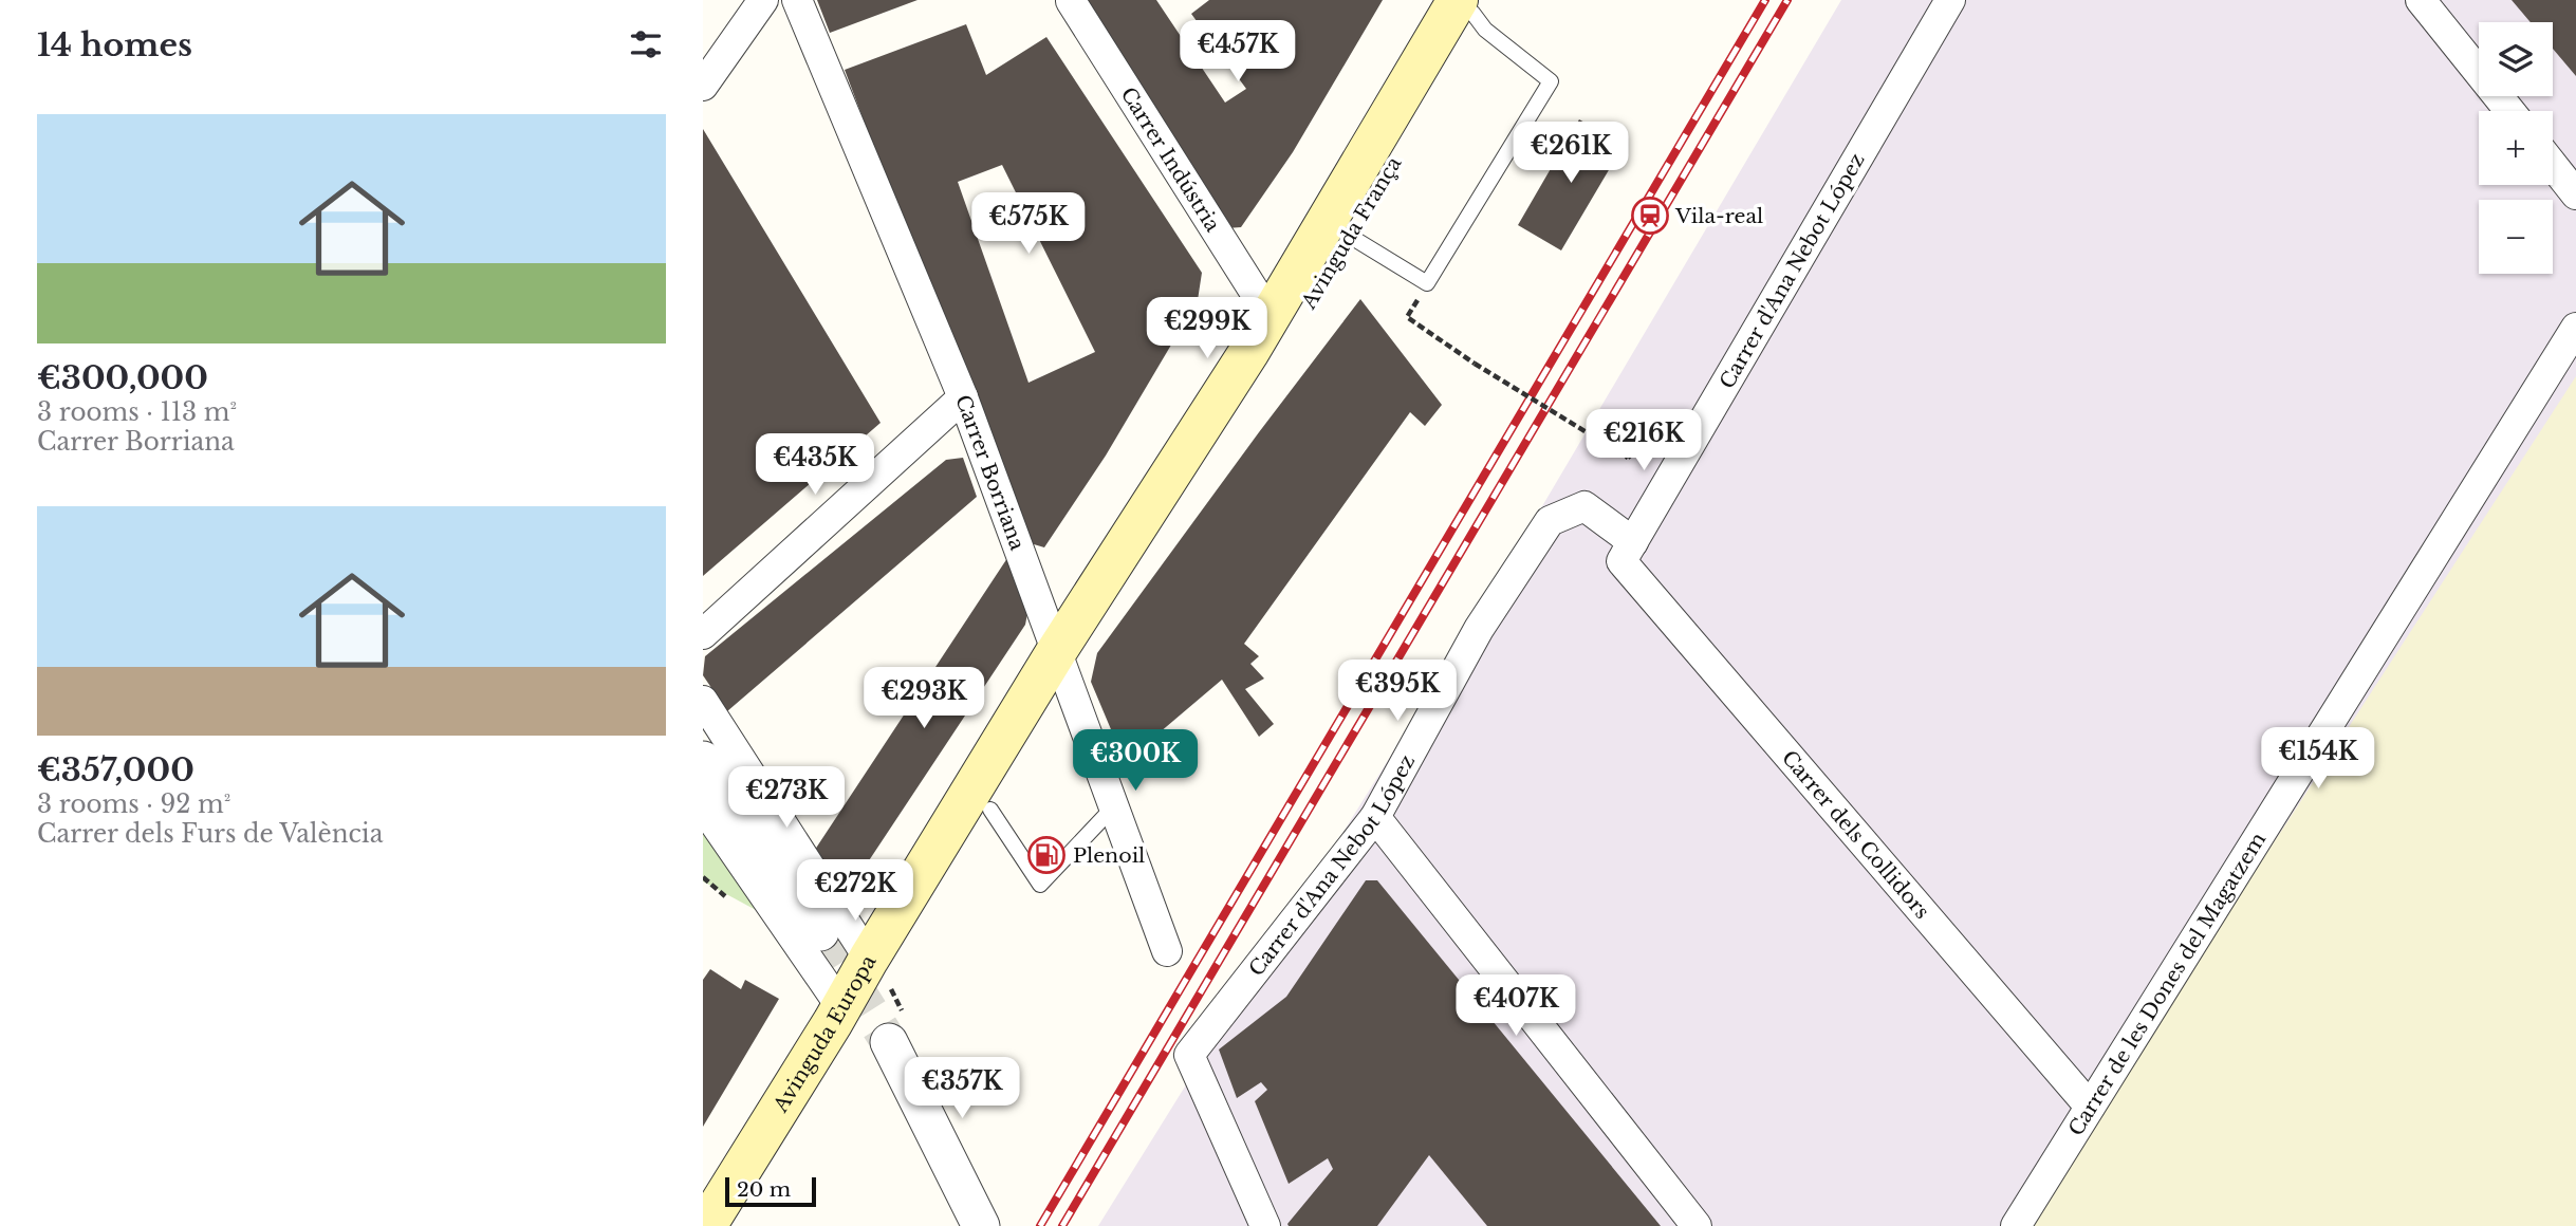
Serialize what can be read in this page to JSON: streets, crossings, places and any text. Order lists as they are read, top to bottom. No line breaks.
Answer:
{"streets":{"main road":["Avinguda França","Avinguda Europa"],"street":["Carrer Indústria","Carrer d'Ana Nebot López","Carrer Borriana","Carrer dels Collidors","Carrer de les Dones del Magatzem"]},"crossings":[["Carrer Indústria","Avinguda França"],["Avinguda França","Carrer Borriana"],["Avinguda França","Avinguda Europa"],["Carrer d'Ana Nebot López","Carrer dels Collidors"],["Carrer Borriana","Avinguda Europa"],["Carrer dels Collidors","Carrer de les Dones del Magatzem"]],"places":{"station":["Vila-real"],"fuel station":["Plenoil"]},"scale_bar":"20 m","page":{"heading":"14 homes","price":["€457K","€261K","€575K","€299K","€216K","€435K","€395K","€293K","€154K","€300K","€273K","€272K","€407K","€357K"],"map_buttons":["+","−"],"list":[{"name":"€300,000","note":"3 rooms · 113 m² · Carrer Borriana"},{"name":"€357,000","note":"3 rooms · 92 m² · Carrer dels Furs de València"}],"scale":"20 m"}}
